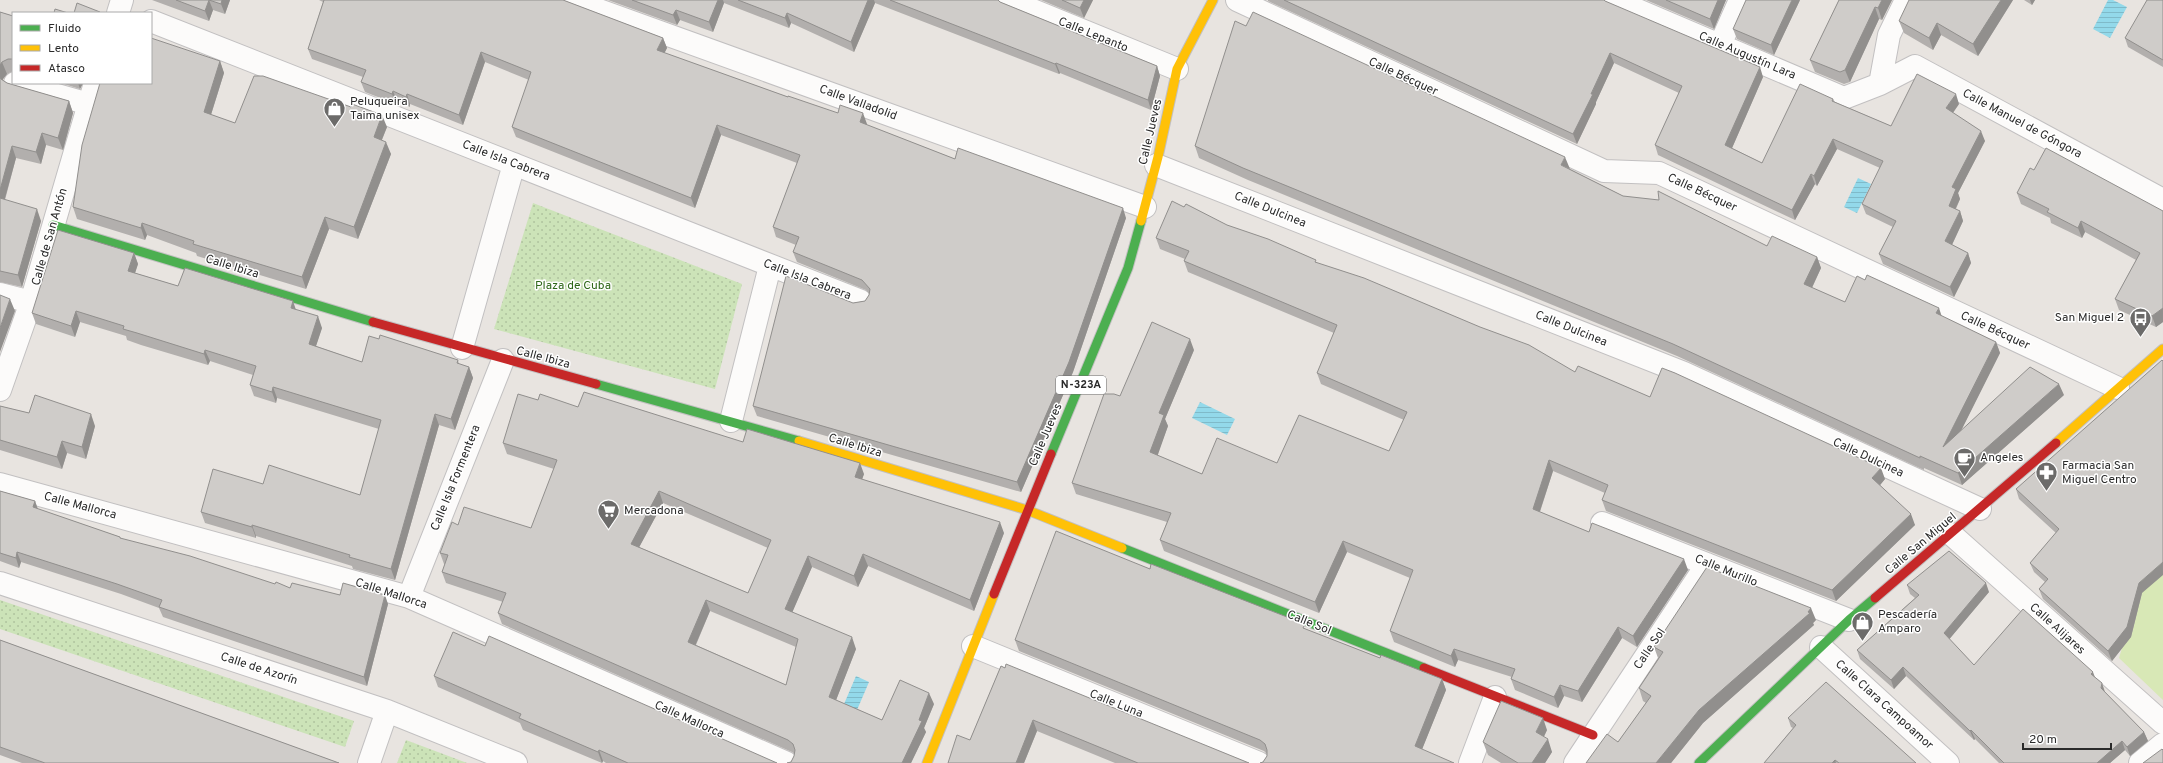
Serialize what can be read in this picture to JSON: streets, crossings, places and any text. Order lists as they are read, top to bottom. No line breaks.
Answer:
{"streets":{"street":["Calle Lepanto","Calle Augustín Lara","Calle Bécquer","Calle Valladolid","Calle Manuel de Góngora","Calle Jueves","Calle Isla Cabrera","Calle Dulcinea","Calle de San Antón","Calle Ibiza","N-323A","Calle Isla Formentera","Calle Mallorca","Calle San Miguel","Calle Murillo","Calle Sol","Calle Alijares","Calle de Azorín","Calle Luna","Calle Clara Campoamor"]},"crossings":[["Calle Lepanto","Calle Jueves"],["Calle Augustín Lara","Calle Manuel de Góngora"],["Calle Bécquer","Calle San Miguel"],["Calle Valladolid","Calle Jueves"],["Calle Jueves","Calle Dulcinea"],["Calle Jueves","Calle Ibiza"],["Calle Jueves","Calle Sol"],["Calle Jueves","Calle Luna"],["Calle Dulcinea","Calle San Miguel"],["Calle de San Antón","Calle Ibiza"],["Calle Ibiza","Calle Isla Formentera"],["Calle Ibiza","Calle Sol"],["Calle Isla Formentera","Calle Mallorca"],["Calle San Miguel","Calle Murillo"],["Calle San Miguel","Calle Alijares"],["Calle San Miguel","Calle Clara Campoamor"],["Calle Murillo","Calle Sol"]],"parks":["Plaza de Cuba"],"places":{"shop":["Peluqueira Taima unisex","Pescadería Amparo"],"bus stop":["San Miguel 2"],"cafe":["Angeles"],"pharmacy":["Farmacia San Miguel Centro"],"supermarket":["Mercadona"]},"legend":["Fluido","Lento","Atasco"],"scale_bar":"20 m"}
